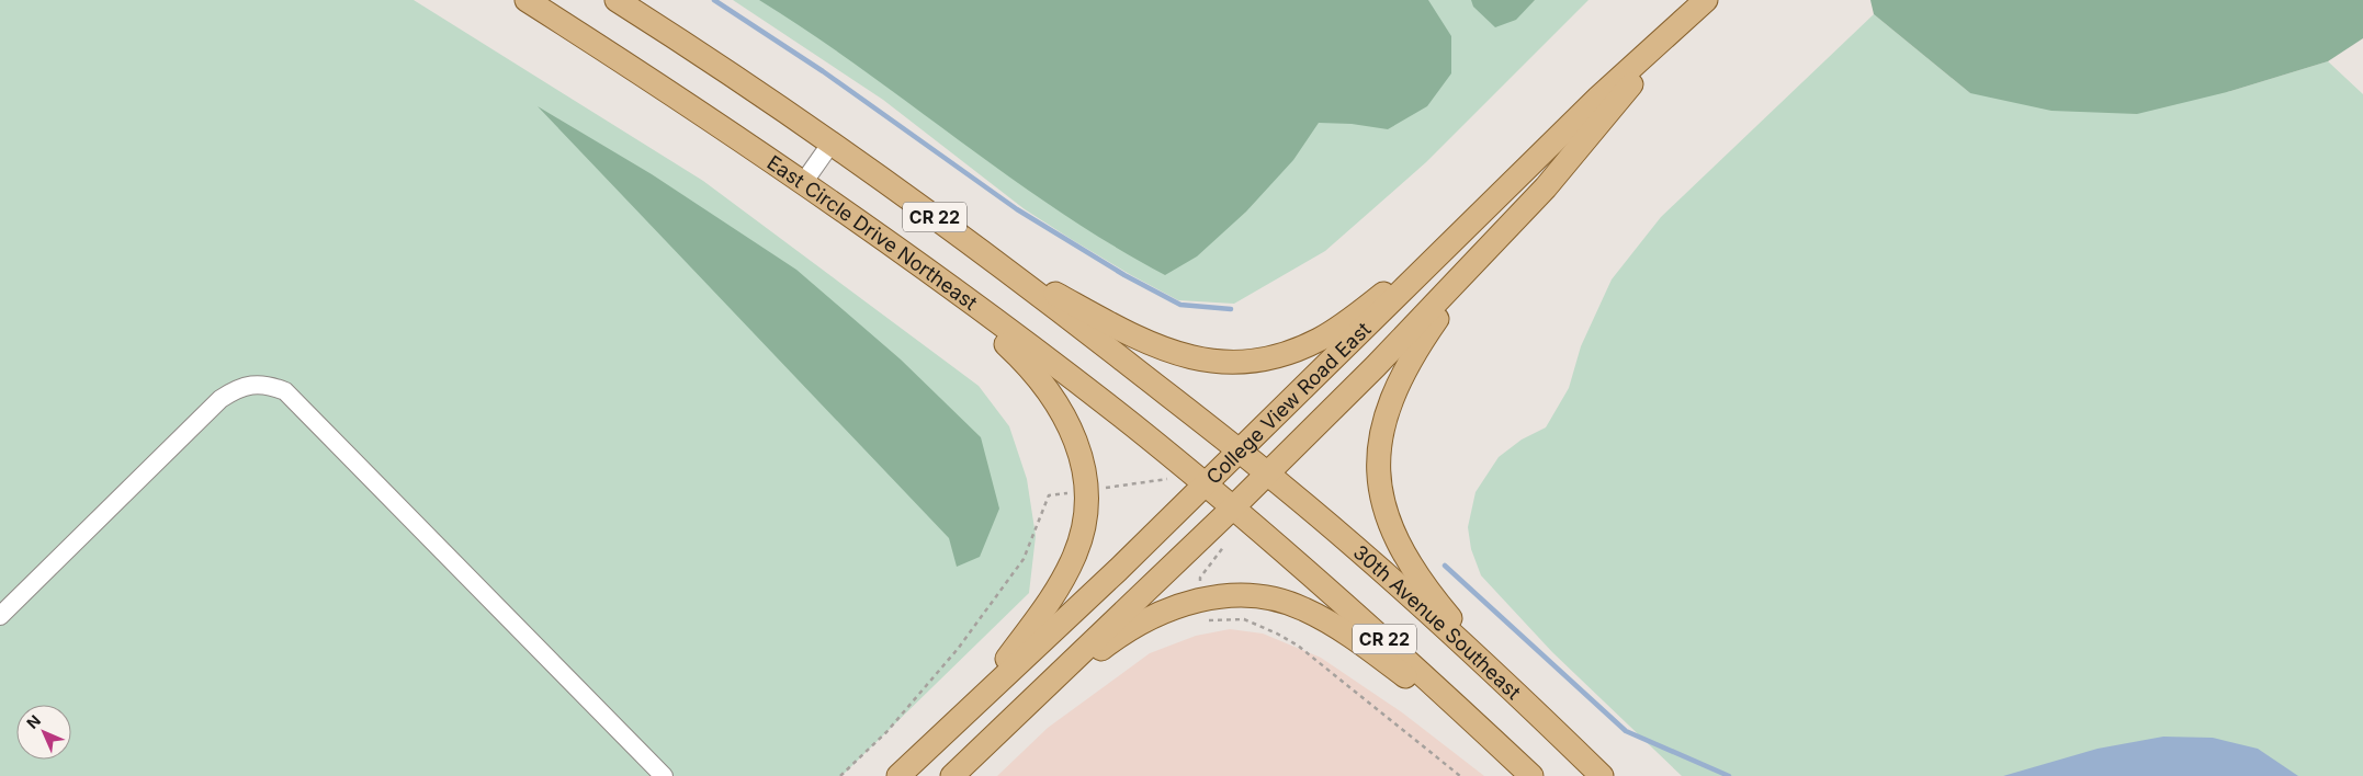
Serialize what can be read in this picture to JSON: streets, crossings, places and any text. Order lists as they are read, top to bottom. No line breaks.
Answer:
{"streets":{"main road":["CR 22","East Circle Drive Northeast","College View Road East","30th Avenue Southeast"]},"crossings":[["CR 22","East Circle Drive Northeast"],["CR 22","College View Road East"],["CR 22","30th Avenue Southeast"],["East Circle Drive Northeast","College View Road East"],["College View Road East","30th Avenue Southeast"]],"north":"top left"}
